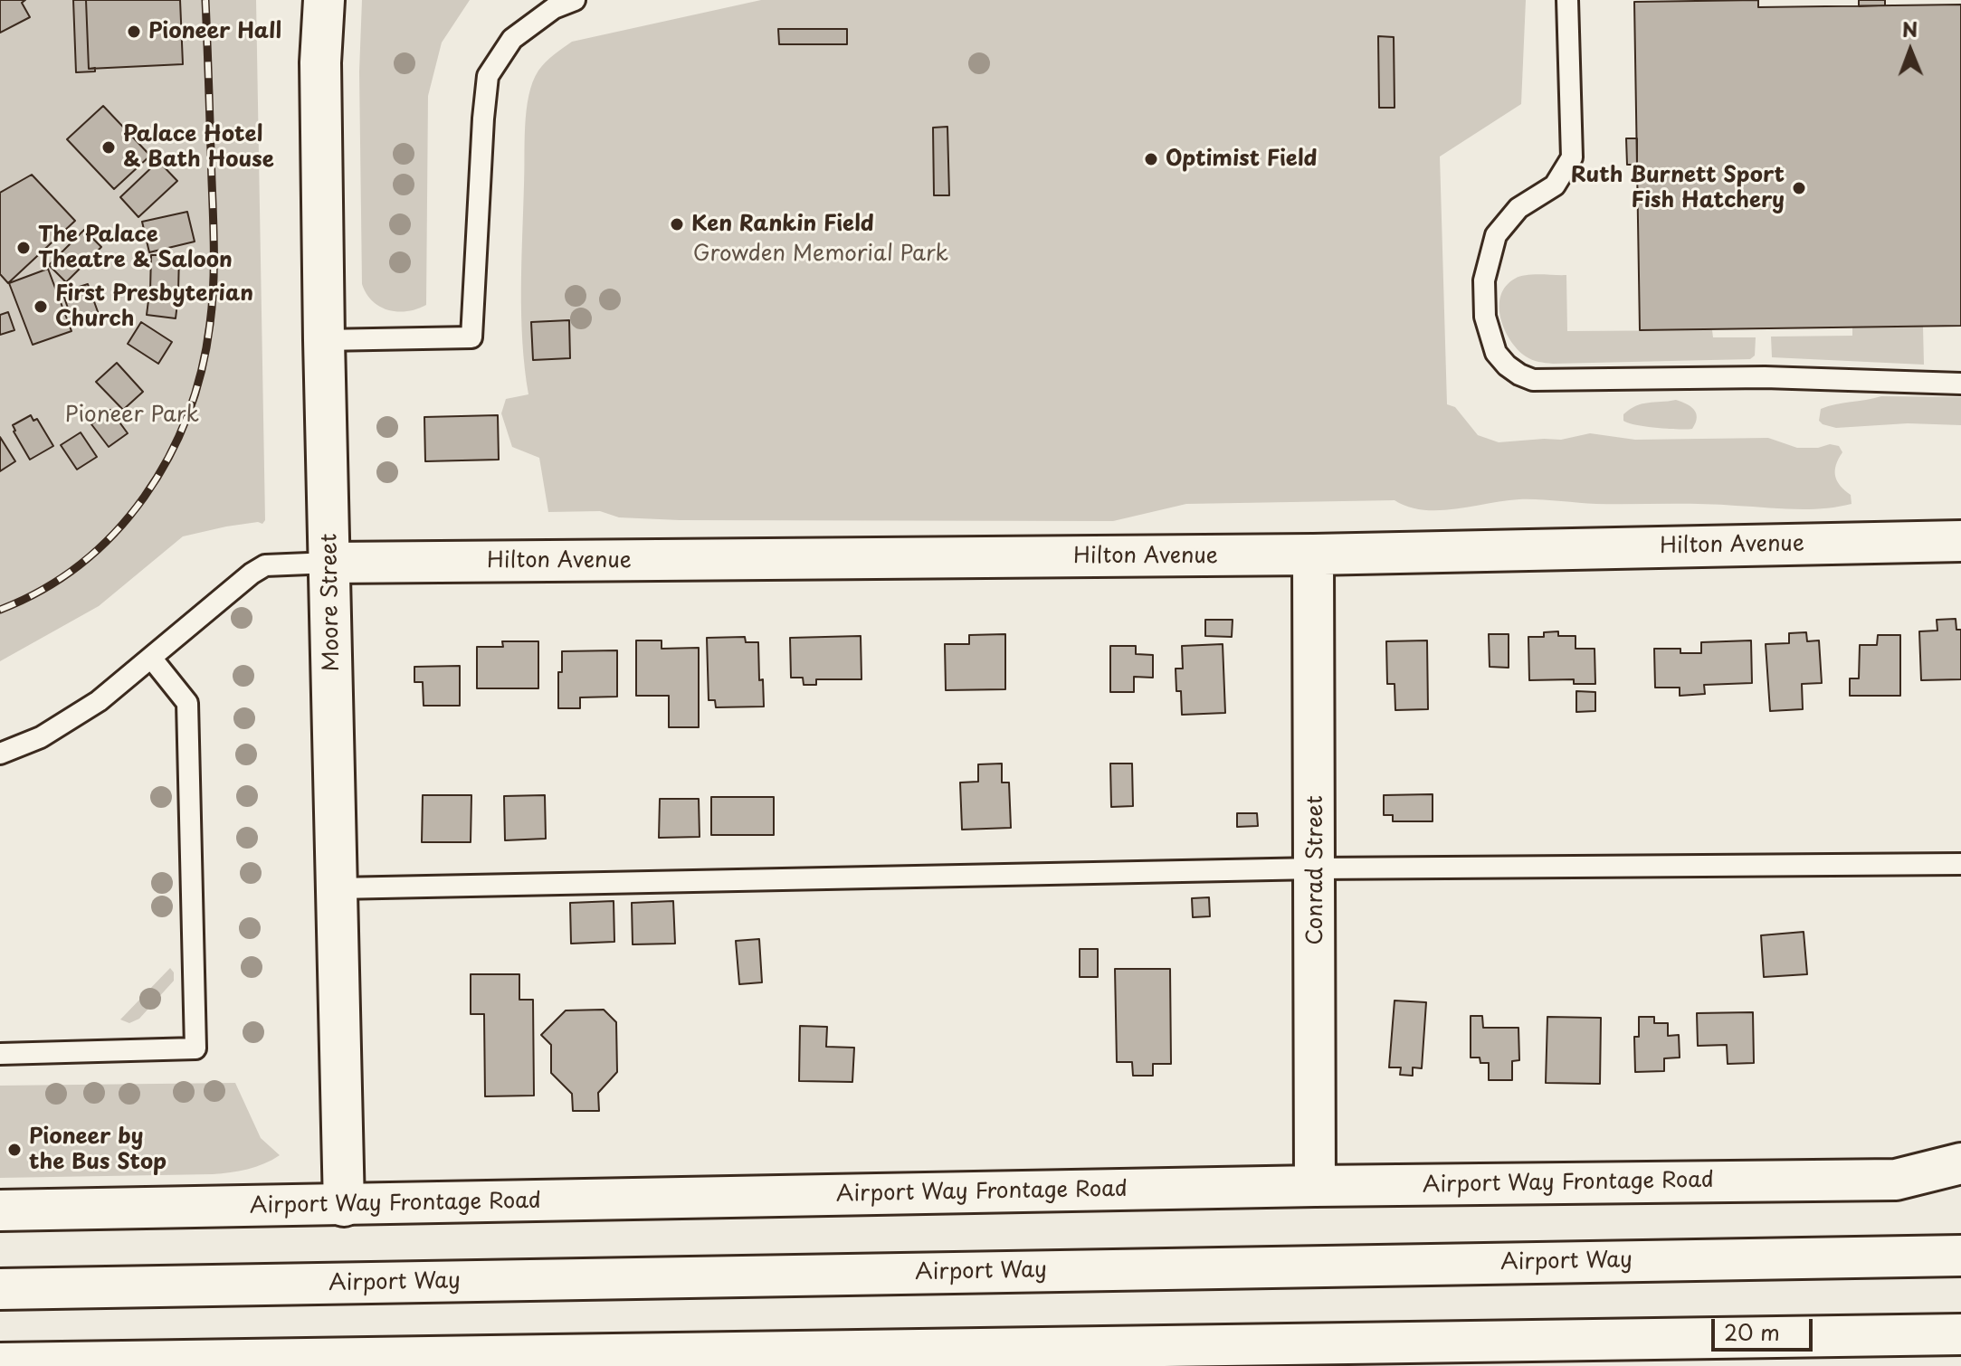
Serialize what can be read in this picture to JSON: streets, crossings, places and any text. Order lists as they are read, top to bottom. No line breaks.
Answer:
{"streets":{"street":["Hilton Avenue","Moore Street","Conrad Street","Airport Way Frontage Road","Airport Way"]},"crossings":[["Hilton Avenue","Moore Street"],["Hilton Avenue","Conrad Street"],["Moore Street","Airport Way Frontage Road"],["Conrad Street","Airport Way Frontage Road"]],"parks":["Growden Memorial Park","Pioneer Park"],"places":["Pioneer Hall","Palace Hotel & Bath House","Optimist Field","Ruth Burnett Sport Fish Hatchery","Ken Rankin Field","The Palace Theatre & Saloon","First Presbyterian Church","Pioneer by the Bus Stop"],"scale_bar":"20 m","north":"top"}
